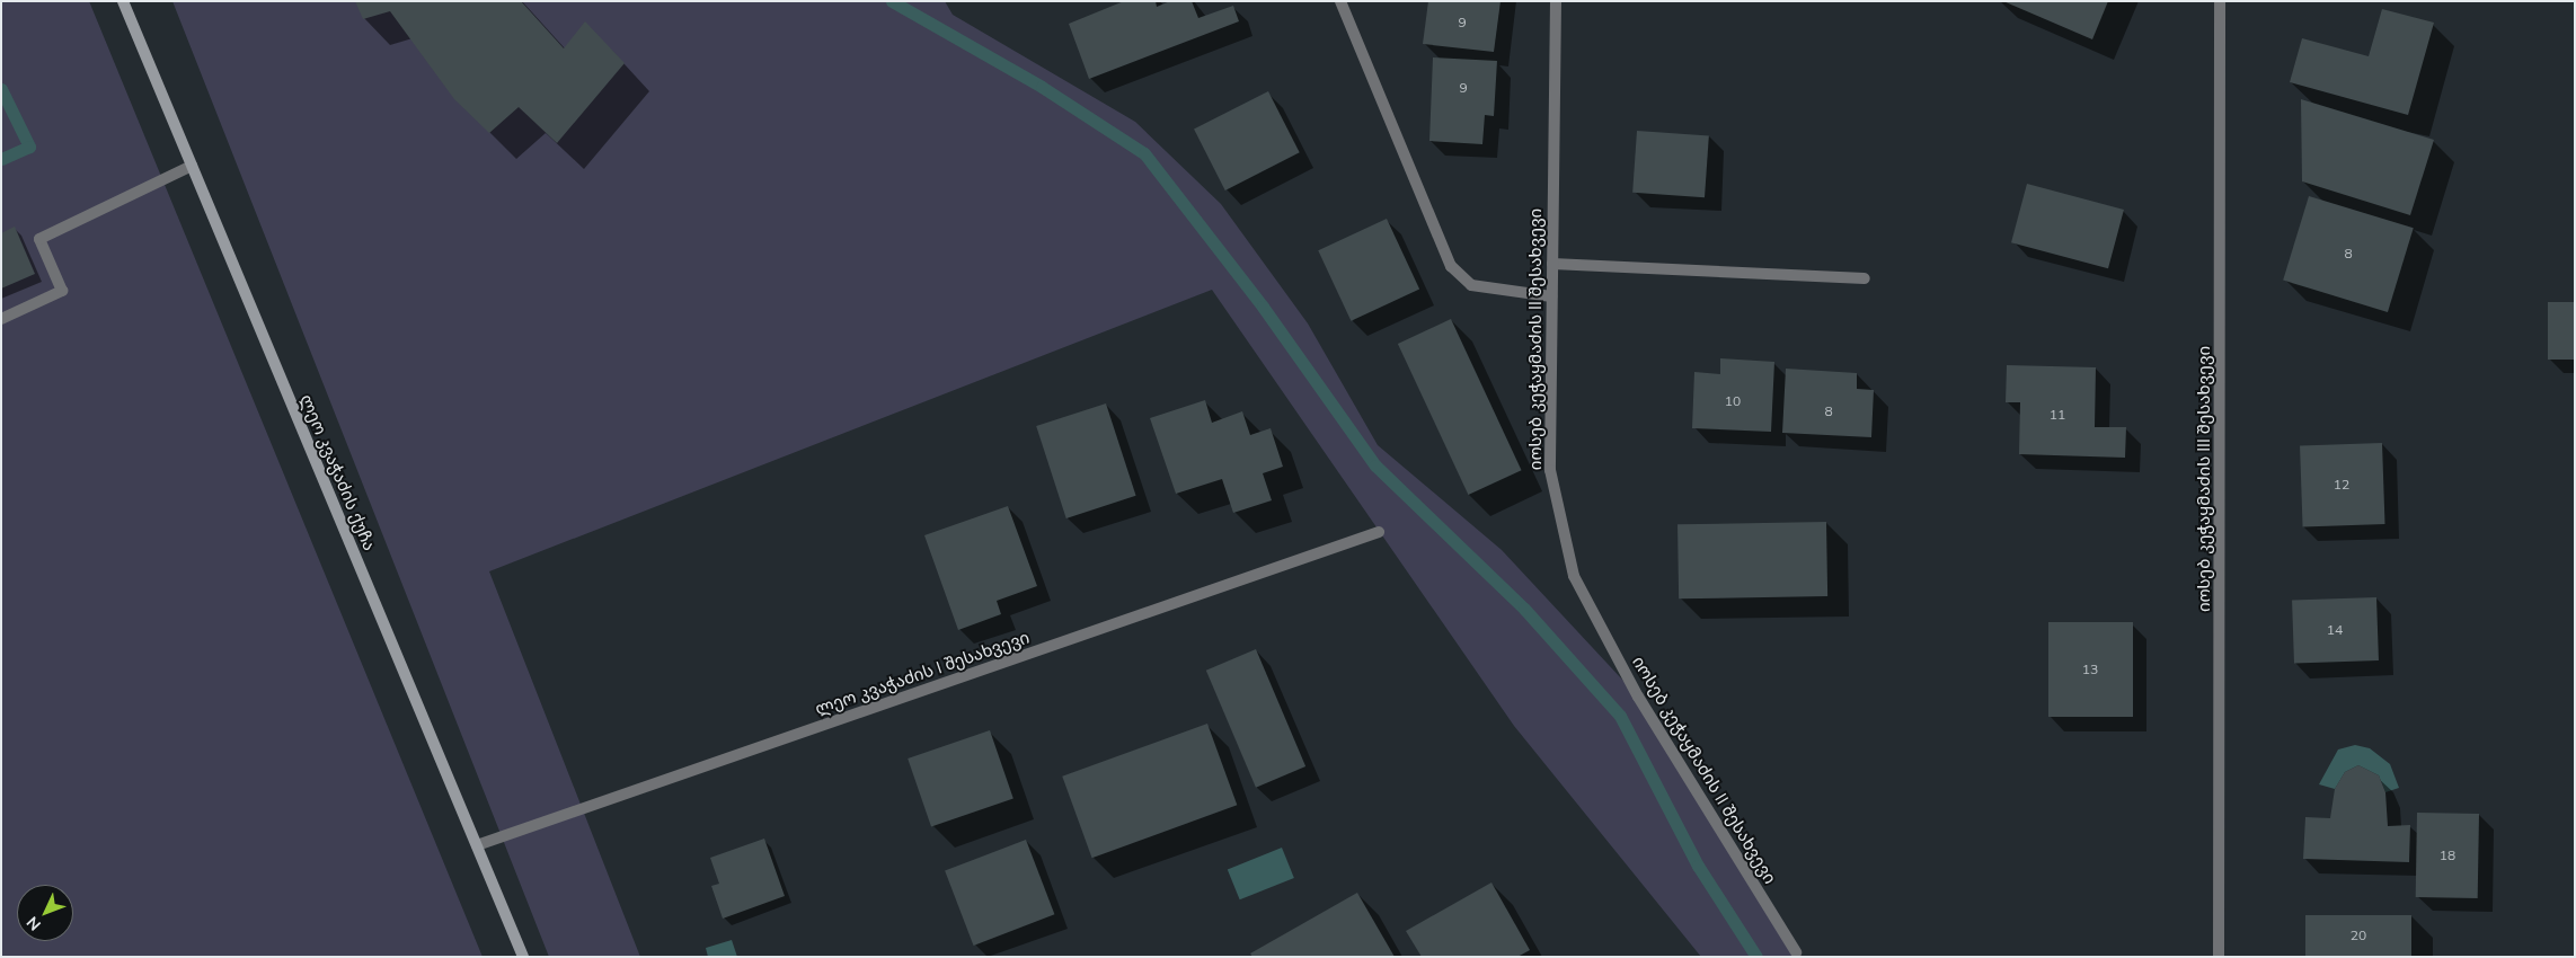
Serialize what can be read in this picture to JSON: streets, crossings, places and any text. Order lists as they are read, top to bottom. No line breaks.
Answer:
{"streets":{"main road":["ლეო კვაჭაძის ქუჩა"],"street":["იოსებ კეჭაყმაძის II შესახვევი","იოსებ კეჭაყმაძის III შესახვევი","ლეო კვაჭაძის I შესახვევი"]},"crossings":[["ლეო კვაჭაძის ქუჩა","ლეო კვაჭაძის I შესახვევი"]],"house_numbers":["9","9","8","10","8","11","12","14","13","18","20"],"north":"bottom left"}
